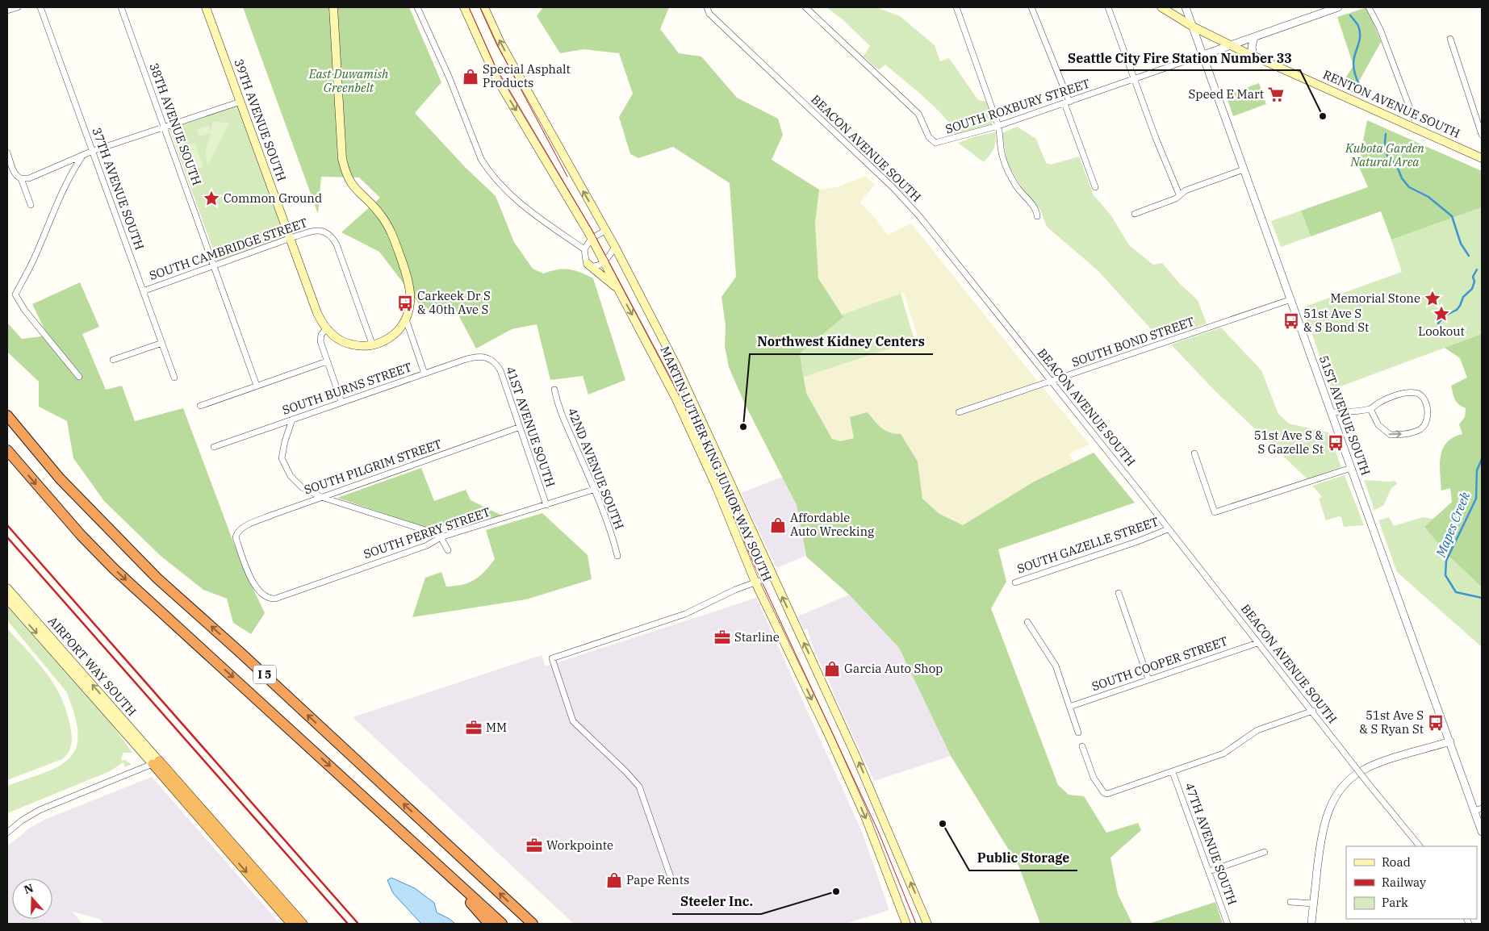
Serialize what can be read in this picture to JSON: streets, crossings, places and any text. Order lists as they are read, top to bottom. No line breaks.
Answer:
{"streets":{"highway":["I 5"],"main road":["RENTON AVENUE SOUTH","39TH AVENUE SOUTH","MARTIN LUTHER KING JUNIOR WAY SOUTH","AIRPORT WAY SOUTH"],"street":["SOUTH ROXBURY STREET","38TH AVENUE SOUTH","BEACON AVENUE SOUTH","37TH AVENUE SOUTH","SOUTH CAMBRIDGE STREET","SOUTH BOND STREET","SOUTH BURNS STREET","51ST AVENUE SOUTH","41ST AVENUE SOUTH","SOUTH PILGRIM STREET","42ND AVENUE SOUTH","SOUTH PERRY STREET","SOUTH GAZELLE STREET","SOUTH COOPER STREET","47TH AVENUE SOUTH"]},"crossings":[["RENTON AVENUE SOUTH","SOUTH ROXBURY STREET"],["RENTON AVENUE SOUTH","51ST AVENUE SOUTH"],["SOUTH ROXBURY STREET","51ST AVENUE SOUTH"],["39TH AVENUE SOUTH","SOUTH CAMBRIDGE STREET"],["38TH AVENUE SOUTH","SOUTH CAMBRIDGE STREET"],["BEACON AVENUE SOUTH","SOUTH BOND STREET"],["BEACON AVENUE SOUTH","SOUTH GAZELLE STREET"],["BEACON AVENUE SOUTH","SOUTH COOPER STREET"],["37TH AVENUE SOUTH","SOUTH CAMBRIDGE STREET"],["SOUTH BOND STREET","51ST AVENUE SOUTH"],["SOUTH BURNS STREET","41ST AVENUE SOUTH"],["41ST AVENUE SOUTH","SOUTH PILGRIM STREET"],["41ST AVENUE SOUTH","SOUTH PERRY STREET"],["SOUTH PILGRIM STREET","SOUTH PERRY STREET"],["42ND AVENUE SOUTH","SOUTH PERRY STREET"]],"water":["Mapes Creek"],"parks":["East Duwamish Greenbelt","Kubota Garden Natural Area"],"places":{"shop":["Special Asphalt Products","Affordable Auto Wrecking","Garcia Auto Shop","Pape Rents"],"supermarket":["Speed E Mart"],"other":["Seattle City Fire Station Number 33","Northwest Kidney Centers","Public Storage","Steeler Inc."],"place":["Common Ground","Memorial Stone","Lookout"],"bus stop":["Carkeek Dr S & 40th Ave S","51st Ave S & S Bond St","51st Ave S & S Gazelle St","51st Ave S & S Ryan St"],"office":["Starline","MM","Workpointe"]},"legend":["Road","Railway","Park"],"north":"top"}
